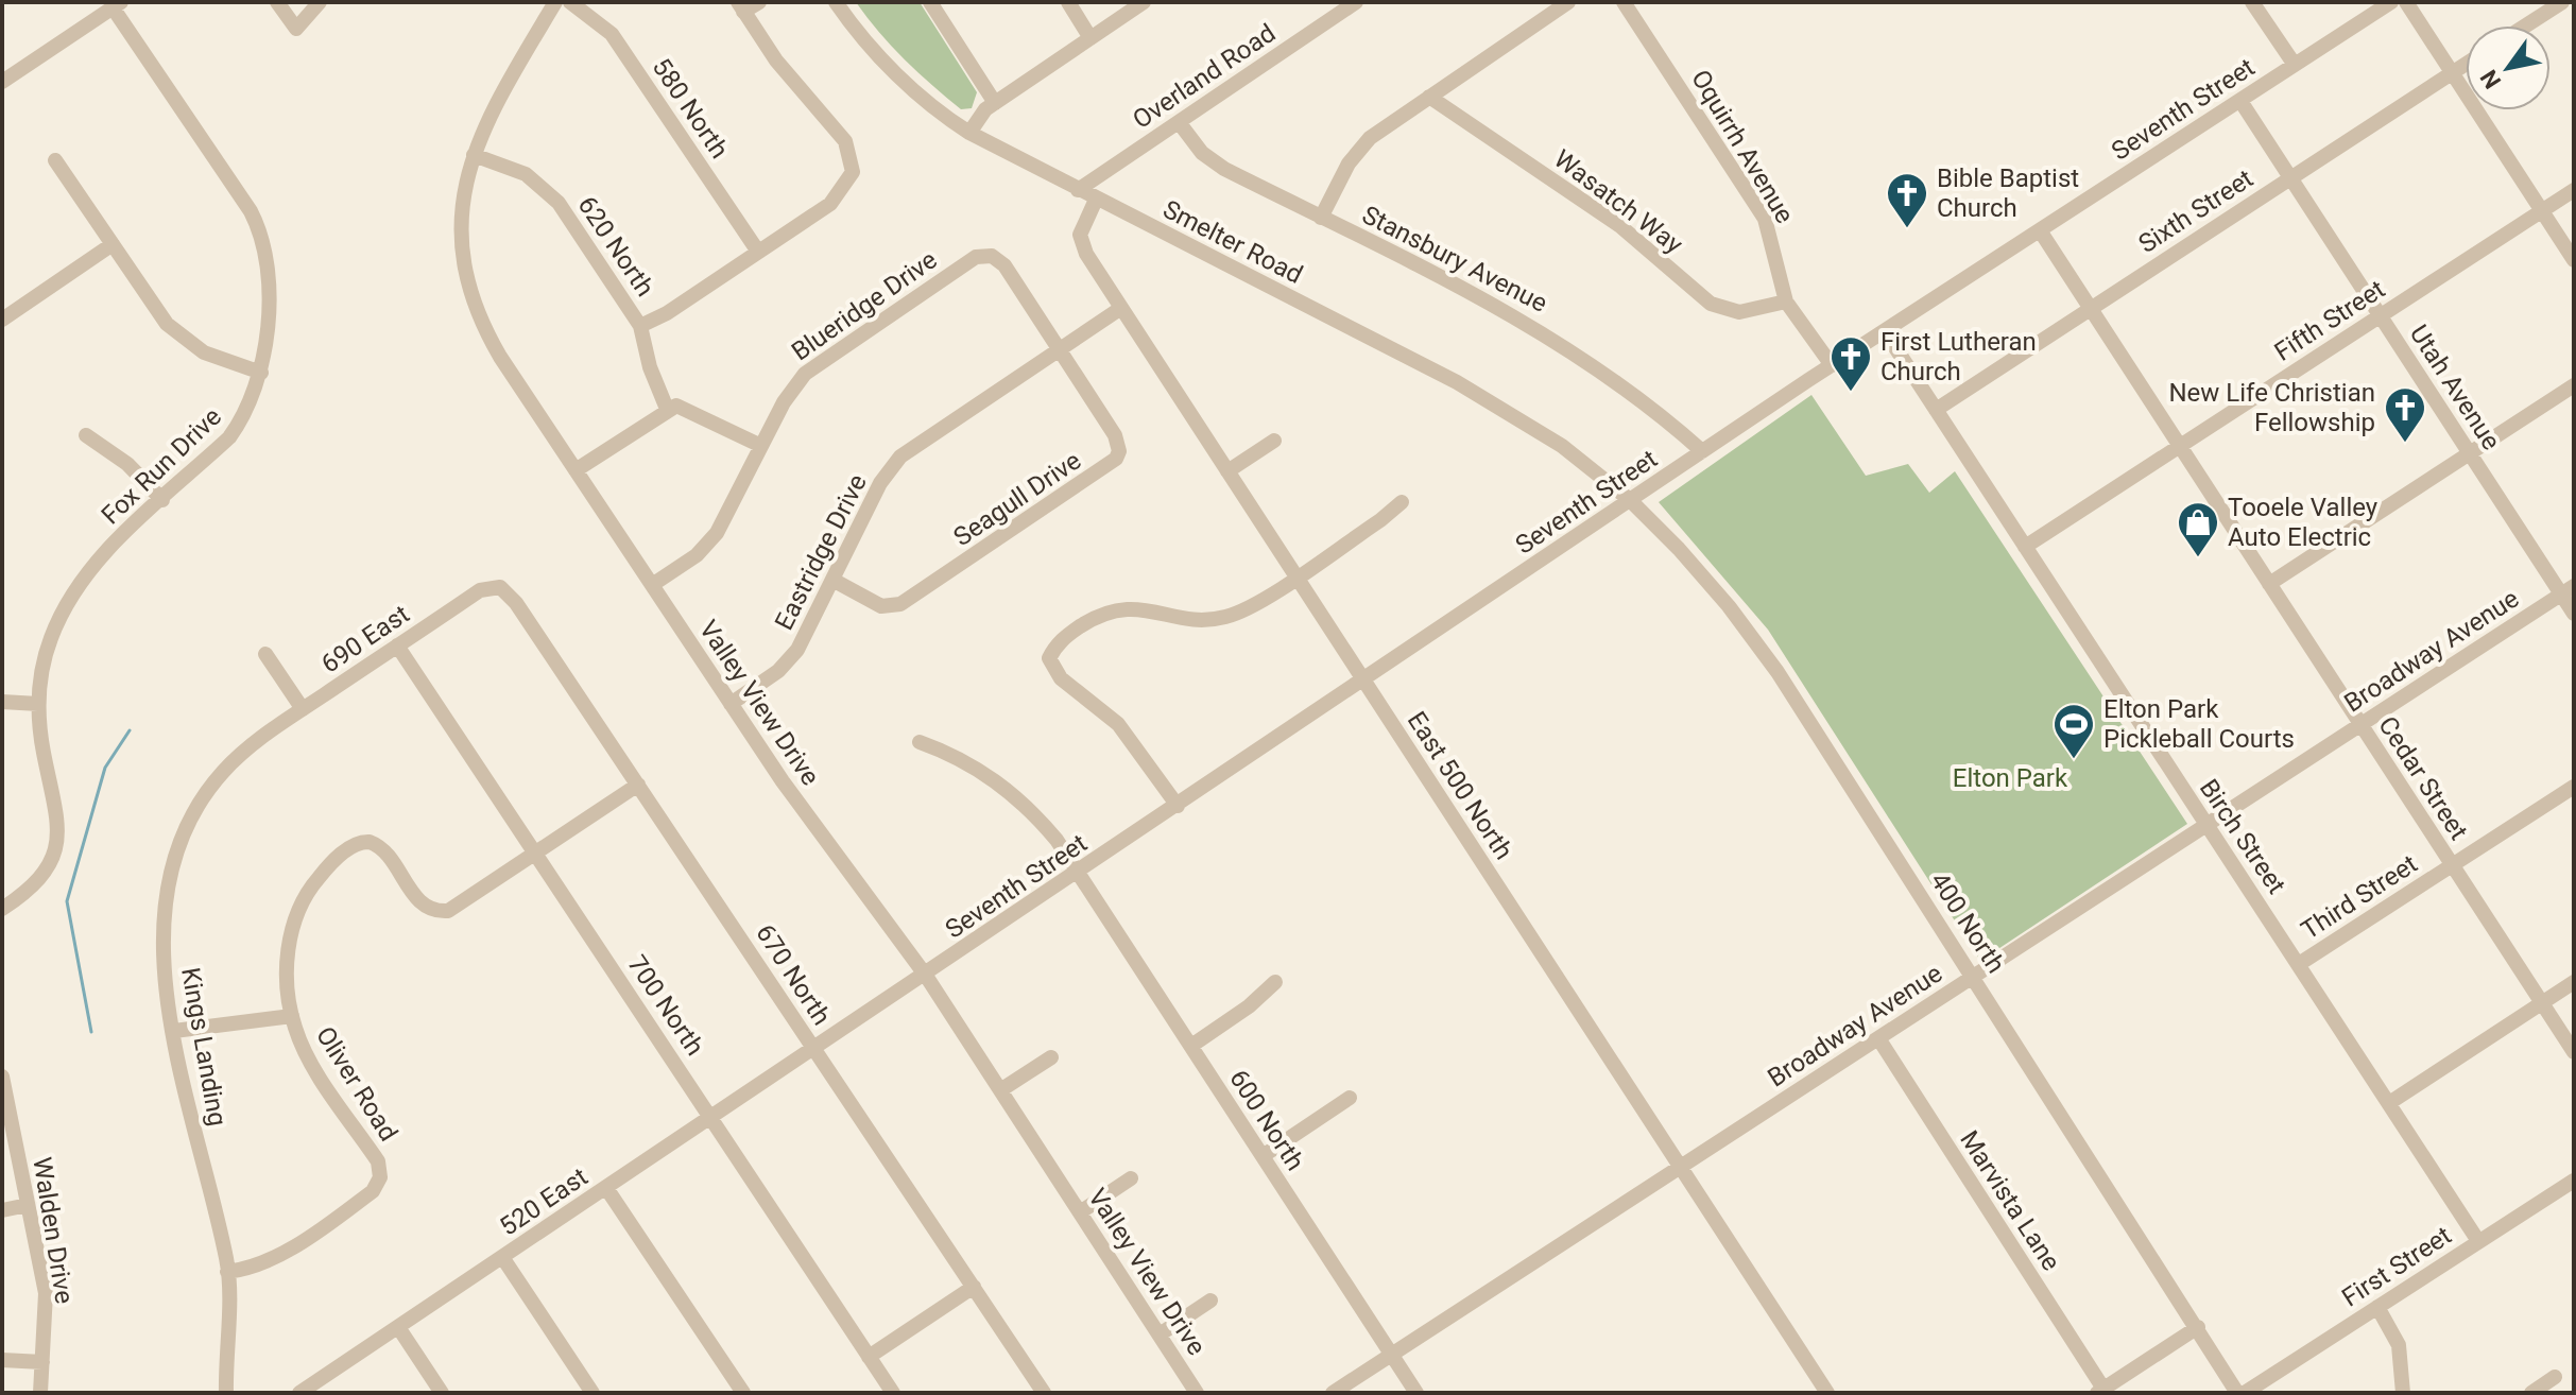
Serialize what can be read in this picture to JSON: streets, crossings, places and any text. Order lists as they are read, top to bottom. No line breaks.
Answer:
{"streets":{"street":["Overland Road","580 North","Seventh Street","Oquirrh Avenue","Wasatch Way","Sixth Street","Smelter Road","620 North","Stansbury Avenue","Blueridge Drive","Fifth Street","Utah Avenue","Fox Run Drive","Seagull Drive","Eastridge Drive","690 East","Broadway Avenue","Valley View Drive","Cedar Street","East 500 North","Birch Street","Third Street","400 North","670 North","700 North","Kings Landing","Oliver Road","600 North","Marvista Lane","520 East","Walden Drive","First Street"]},"crossings":[["Overland Road","Smelter Road"],["Overland Road","Stansbury Avenue"],["Seventh Street","Oquirrh Avenue"],["Seventh Street","Smelter Road"],["Seventh Street","Stansbury Avenue"],["Seventh Street","Utah Avenue"],["Seventh Street","Valley View Drive"],["Seventh Street","Cedar Street"],["Seventh Street","East 500 North"],["Seventh Street","Birch Street"],["Seventh Street","400 North"],["Seventh Street","670 North"],["Seventh Street","600 North"],["Seventh Street","520 East"],["Oquirrh Avenue","Wasatch Way"],["Sixth Street","Utah Avenue"],["Sixth Street","Cedar Street"],["Sixth Street","Birch Street"],["Smelter Road","East 500 North"],["Smelter Road","400 North"],["620 North","Valley View Drive"],["Blueridge Drive","Seagull Drive"],["Blueridge Drive","Eastridge Drive"],["Blueridge Drive","Valley View Drive"],["Fifth Street","Utah Avenue"],["Fifth Street","Cedar Street"],["Fifth Street","Birch Street"],["Utah Avenue","Broadway Avenue"],["Seagull Drive","Eastridge Drive"],["Eastridge Drive","Valley View Drive"],["Eastridge Drive","East 500 North"],["690 East","670 North"],["690 East","700 North"],["690 East","Kings Landing"],["Broadway Avenue","Cedar Street"],["Broadway Avenue","East 500 North"],["Broadway Avenue","Birch Street"],["Broadway Avenue","400 North"],["Broadway Avenue","600 North"],["Broadway Avenue","Marvista Lane"],["Cedar Street","Third Street"],["Birch Street","Third Street"],["Birch Street","First Street"],["400 North","Marvista Lane"],["670 North","520 East"],["700 North","Oliver Road"],["700 North","520 East"],["Kings Landing","Oliver Road"]],"parks":["Elton Park"],"places":{"church":["Bible Baptist Church","First Lutheran Church","New Life Christian Fellowship"],"shop":["Tooele Valley Auto Electric"],"sports":["Elton Park Pickleball Courts"]},"north":"bottom left"}
